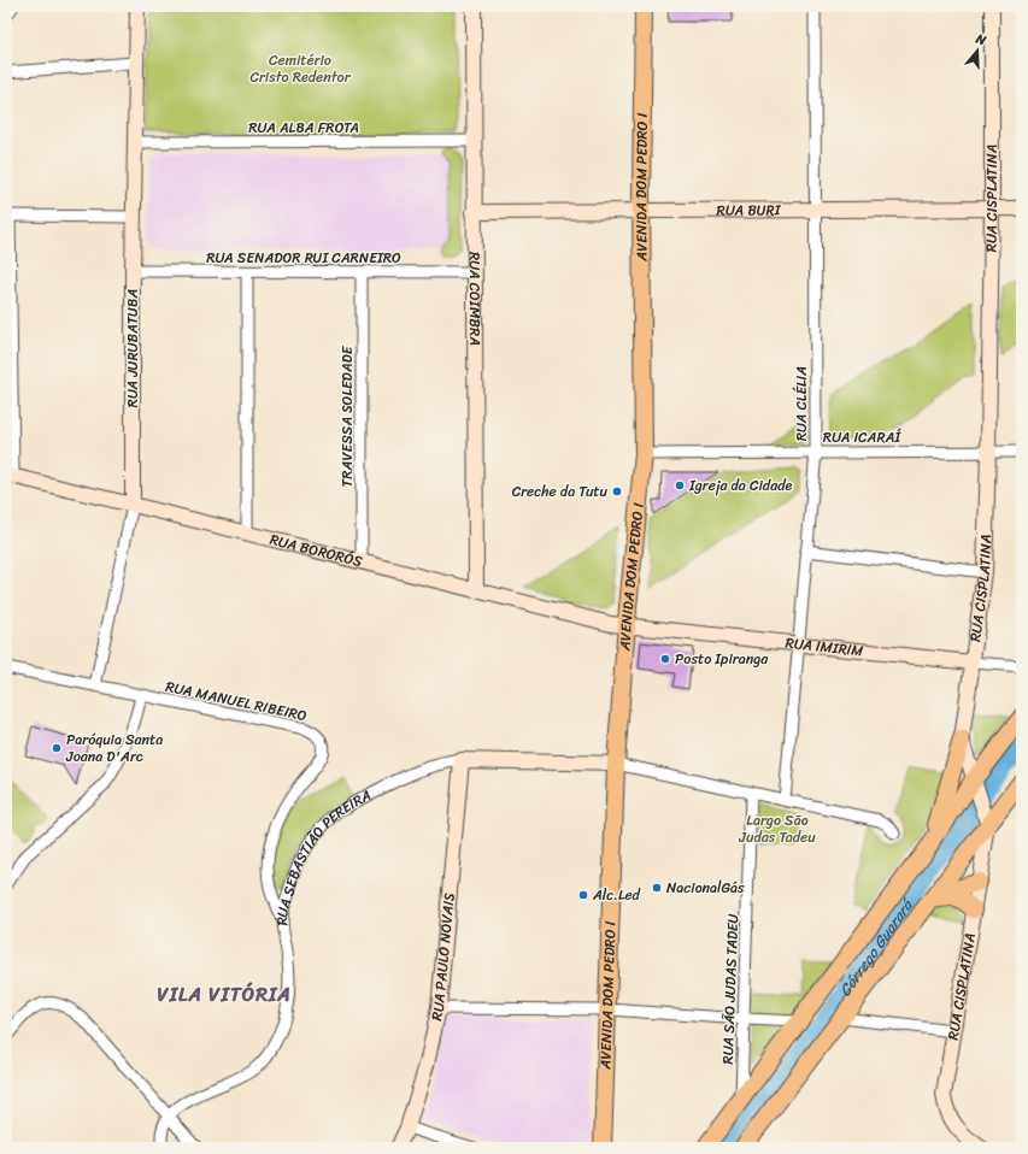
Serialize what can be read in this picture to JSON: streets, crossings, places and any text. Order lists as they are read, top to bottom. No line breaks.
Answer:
{"streets":{"main road":["AVENIDA DOM PEDRO I"],"street":["RUA ALBA FROTA","RUA CISPLATINA","RUA BURI","RUA SENADOR RUI CARNEIRO","RUA COIMBRA","RUA JURUBATUBA","RUA CLÉLIA","TRAVESSA SOLEDADE","RUA ICARAÍ","RUA BORORÓS","RUA IMIRIM","RUA MANUEL RIBEIRO","RUA SEBASTIÃO PEREIRA","RUA PAULO NOVAIS","RUA SÃO JUDAS TADEU"]},"crossings":[["RUA ALBA FROTA","RUA COIMBRA"],["RUA ALBA FROTA","RUA JURUBATUBA"],["AVENIDA DOM PEDRO I","RUA BURI"],["AVENIDA DOM PEDRO I","RUA ICARAÍ"],["AVENIDA DOM PEDRO I","RUA BORORÓS"],["AVENIDA DOM PEDRO I","RUA IMIRIM"],["AVENIDA DOM PEDRO I","RUA SEBASTIÃO PEREIRA"],["RUA CISPLATINA","RUA BURI"],["RUA CISPLATINA","RUA ICARAÍ"],["RUA CISPLATINA","RUA IMIRIM"],["RUA BURI","RUA COIMBRA"],["RUA BURI","RUA CLÉLIA"],["RUA SENADOR RUI CARNEIRO","RUA COIMBRA"],["RUA SENADOR RUI CARNEIRO","RUA JURUBATUBA"],["RUA SENADOR RUI CARNEIRO","TRAVESSA SOLEDADE"],["RUA COIMBRA","RUA BORORÓS"],["RUA JURUBATUBA","RUA BORORÓS"],["RUA JURUBATUBA","RUA MANUEL RIBEIRO"],["RUA CLÉLIA","RUA ICARAÍ"],["RUA CLÉLIA","RUA IMIRIM"],["TRAVESSA SOLEDADE","RUA BORORÓS"],["RUA BORORÓS","RUA IMIRIM"],["RUA MANUEL RIBEIRO","RUA SEBASTIÃO PEREIRA"],["RUA SEBASTIÃO PEREIRA","RUA PAULO NOVAIS"]],"districts":["VILA VITÓRIA"],"water":["Córrego Guarará"],"parks":["Cemitério Cristo Redentor","Largo São Judas Tadeu"],"places":["Igreja da Cidade","Creche da Tutu","Posto Ipiranga","Paróquia Santa Joana D'Arc","NacionalGás","Alc.Led"],"north":"top"}
